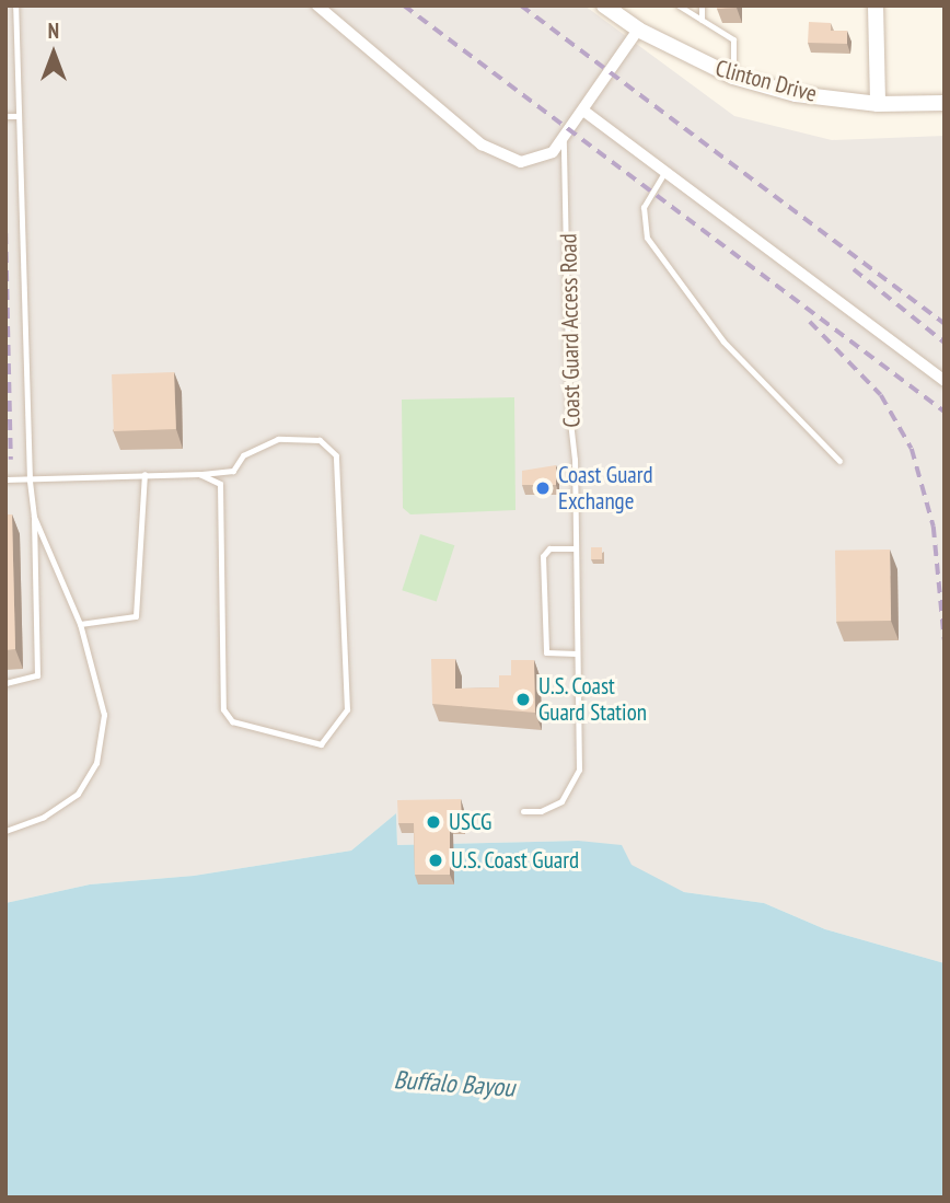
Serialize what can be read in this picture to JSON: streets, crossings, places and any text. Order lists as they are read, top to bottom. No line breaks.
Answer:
{"streets":{"main road":["Clinton Drive"],"lane":["Coast Guard Access Road"]},"water":["Buffalo Bayou"],"places":["Coast Guard Exchange","U.S. Coast Guard Station","USCG","U.S. Coast Guard"],"north":"top"}
